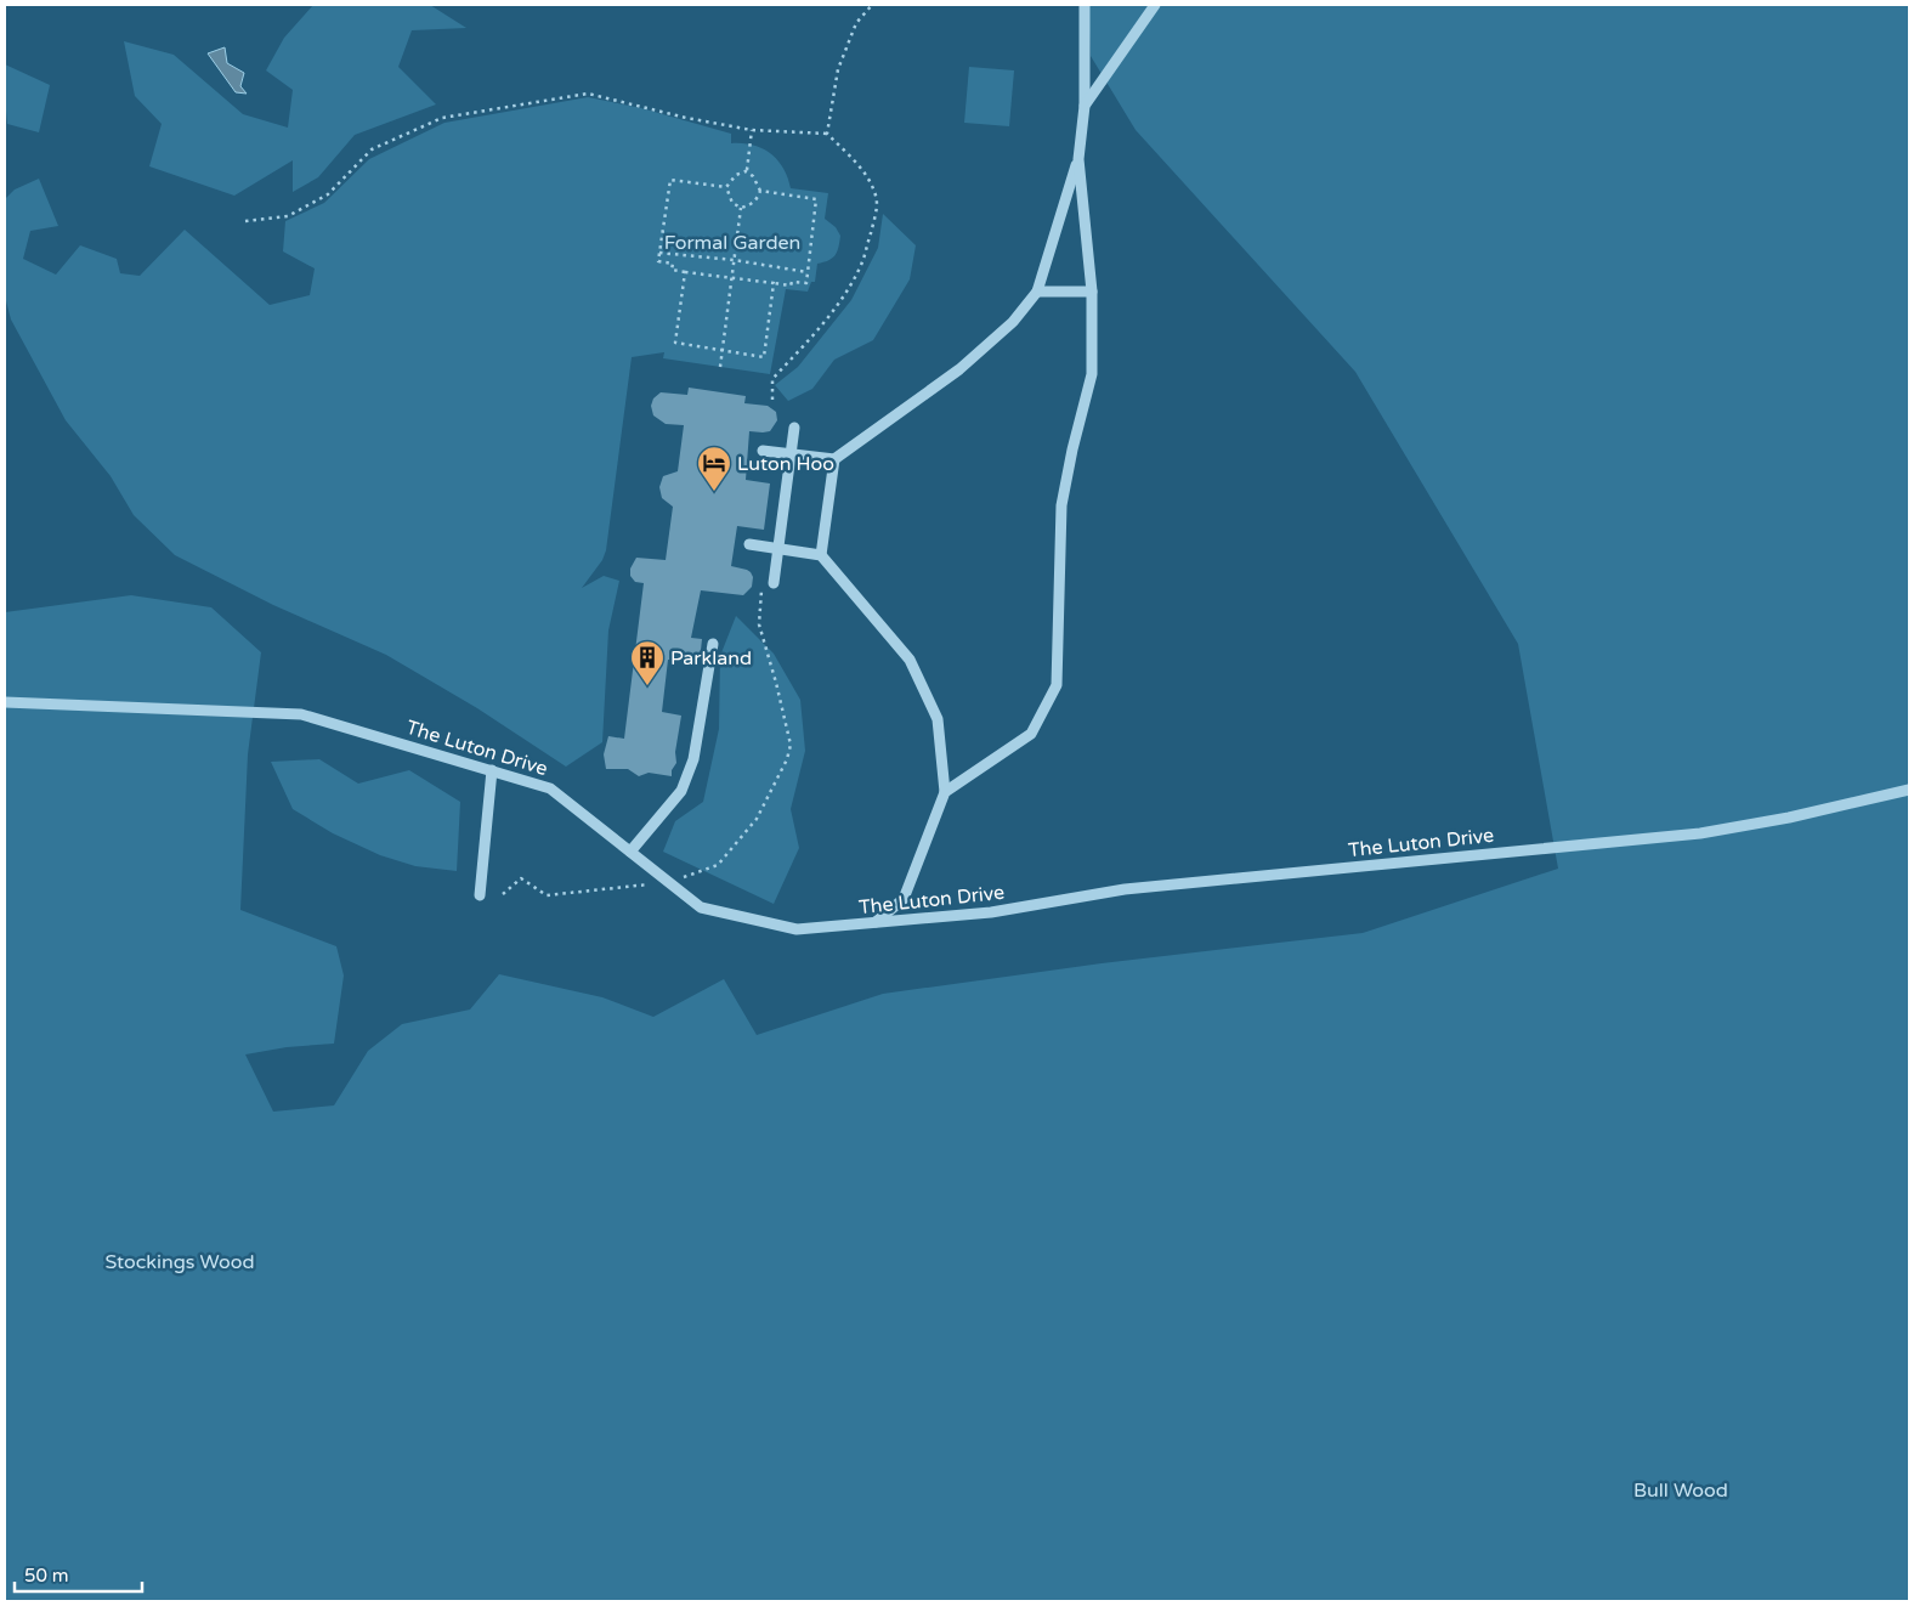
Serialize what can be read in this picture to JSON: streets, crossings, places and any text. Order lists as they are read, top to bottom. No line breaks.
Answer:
{"streets":{"street":["The Luton Drive"]},"parks":["Formal Garden","Stockings Wood","Bull Wood"],"places":{"hotel":["Luton Hoo"],"building":["Parkland"]},"scale_bar":"50 m"}
